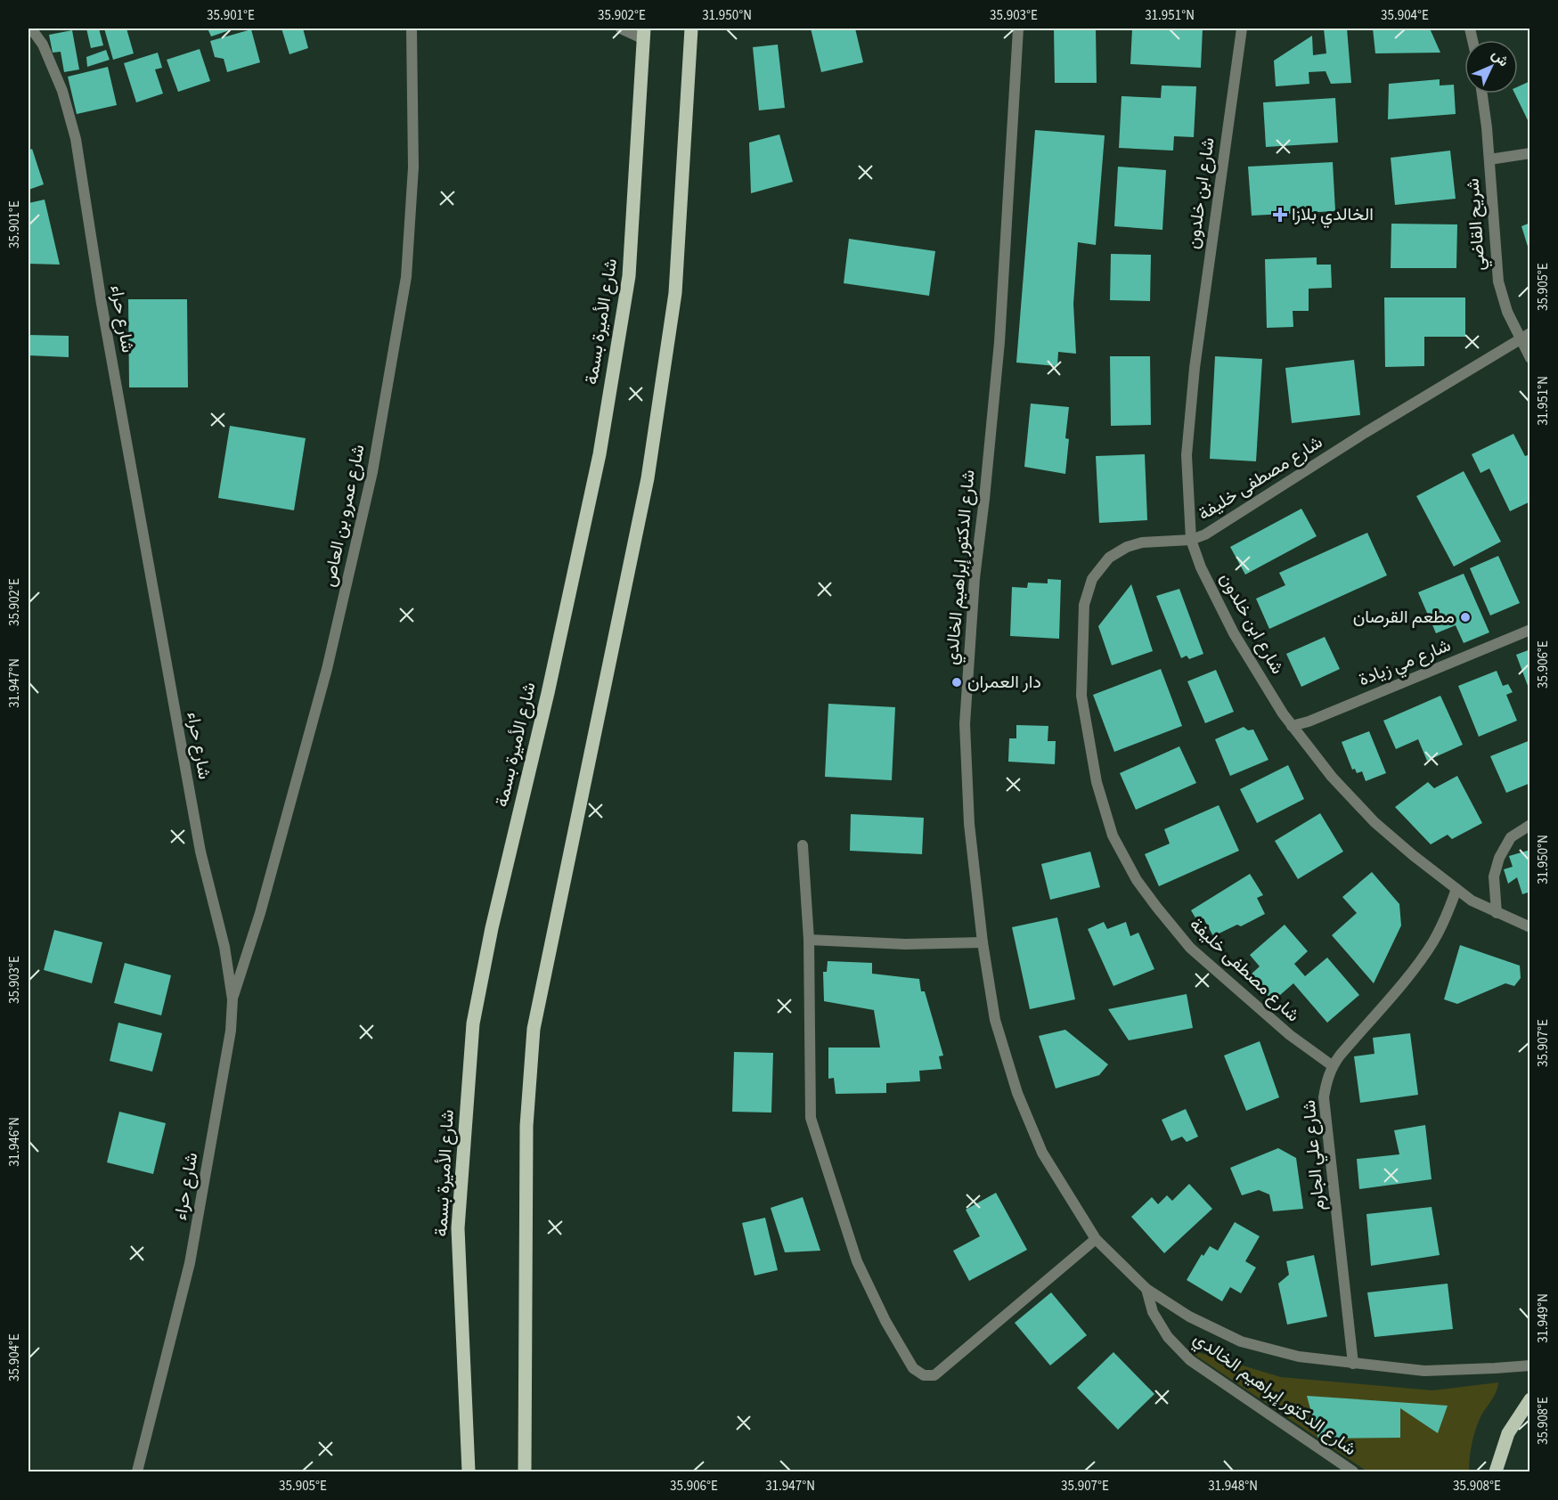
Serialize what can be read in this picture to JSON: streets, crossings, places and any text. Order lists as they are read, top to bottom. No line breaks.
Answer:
{"streets":{"main road":["شارع الأميرة بسمة"],"street":["شارع ابن خلدون","شريح القاضي","شارع حراء","شارع مصطفى خليفة","شارع عمرو بن العاص","شارع الدكتور إبراهيم الخالدي","شارع مي زيادة","شارع علي الجارم"]},"crossings":[["شارع ابن خلدون","شارع مصطفى خليفة"],["شارع ابن خلدون","شارع مي زيادة"],["شارع ابن خلدون","شارع علي الجارم"],["شريح القاضي","شارع مصطفى خليفة"],["شارع حراء","شارع عمرو بن العاص"],["شارع مصطفى خليفة","شارع علي الجارم"],["شارع الدكتور إبراهيم الخالدي","شارع علي الجارم"]],"places":{"health":["الخالدي بلازا"],"other":["مطعم القرصان","دار العمران"]},"north":"top right","coordinates":["35.901°E","35.902°E","31.950°N","35.903°E","31.951°N","35.904°E","35.905°E","35.906°E","31.947°N","35.907°E","31.946°N","31.949°N","35.908°E","31.948°N"]}
